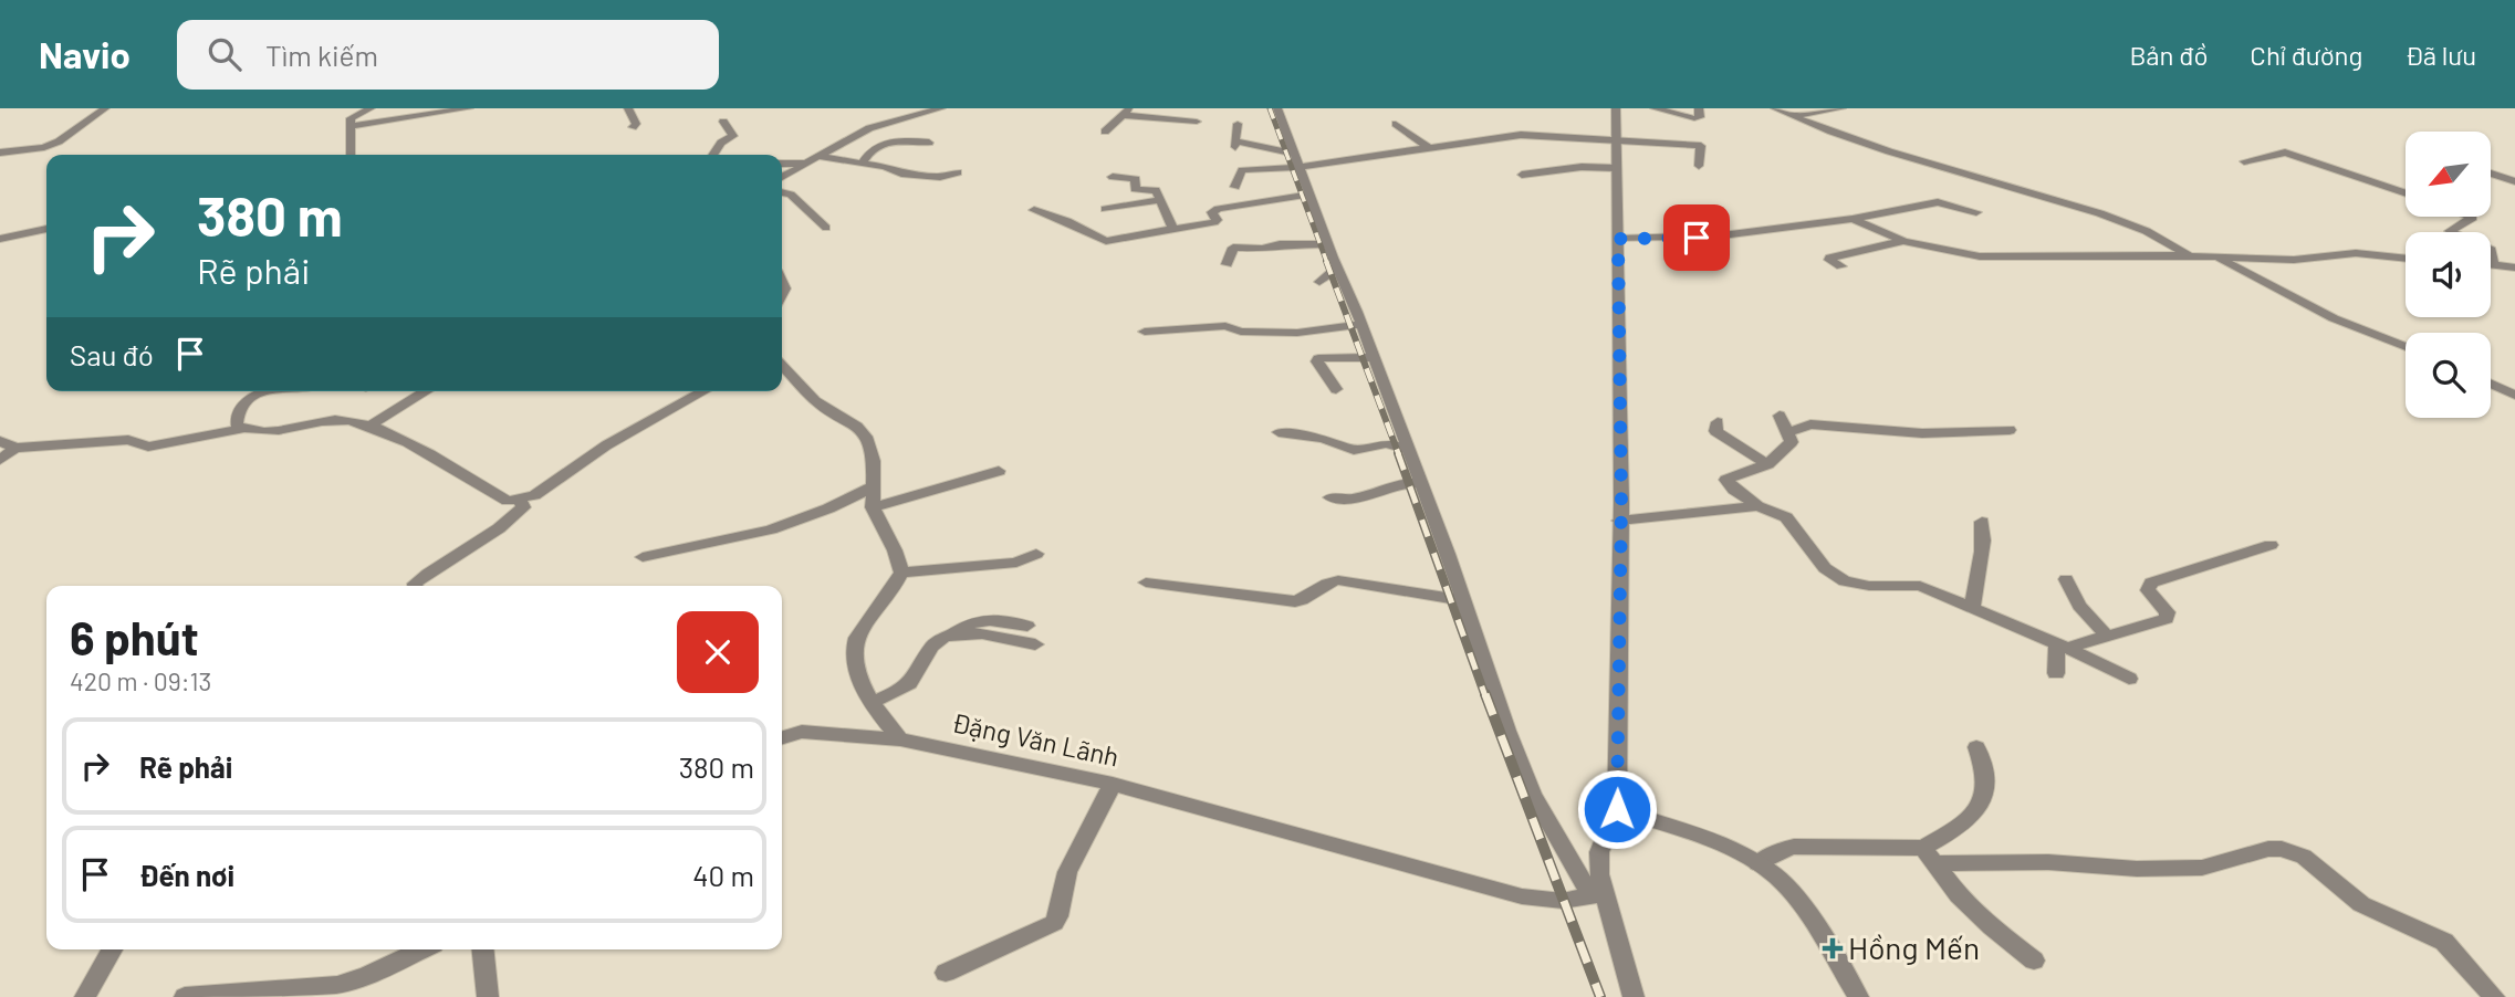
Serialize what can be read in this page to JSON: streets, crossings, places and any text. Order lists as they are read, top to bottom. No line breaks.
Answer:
{"streets":{"street":["Đặng Văn Lãnh"]},"places":{"health":["Hồng Mến"]},"north":"bottom left","page":{"header":"Navio","search":"Tìm kiếm","nav":["Bản đồ","Chỉ đường","Đã lưu"],"turn":["380 m","Rẽ phải"],"then":"Sau đó","heading":["6 phút","420 m · 09:13"],"list":[{"name":"Rẽ phải","value":"380 m"},{"name":"Đến nơi","value":"40 m"}]}}
